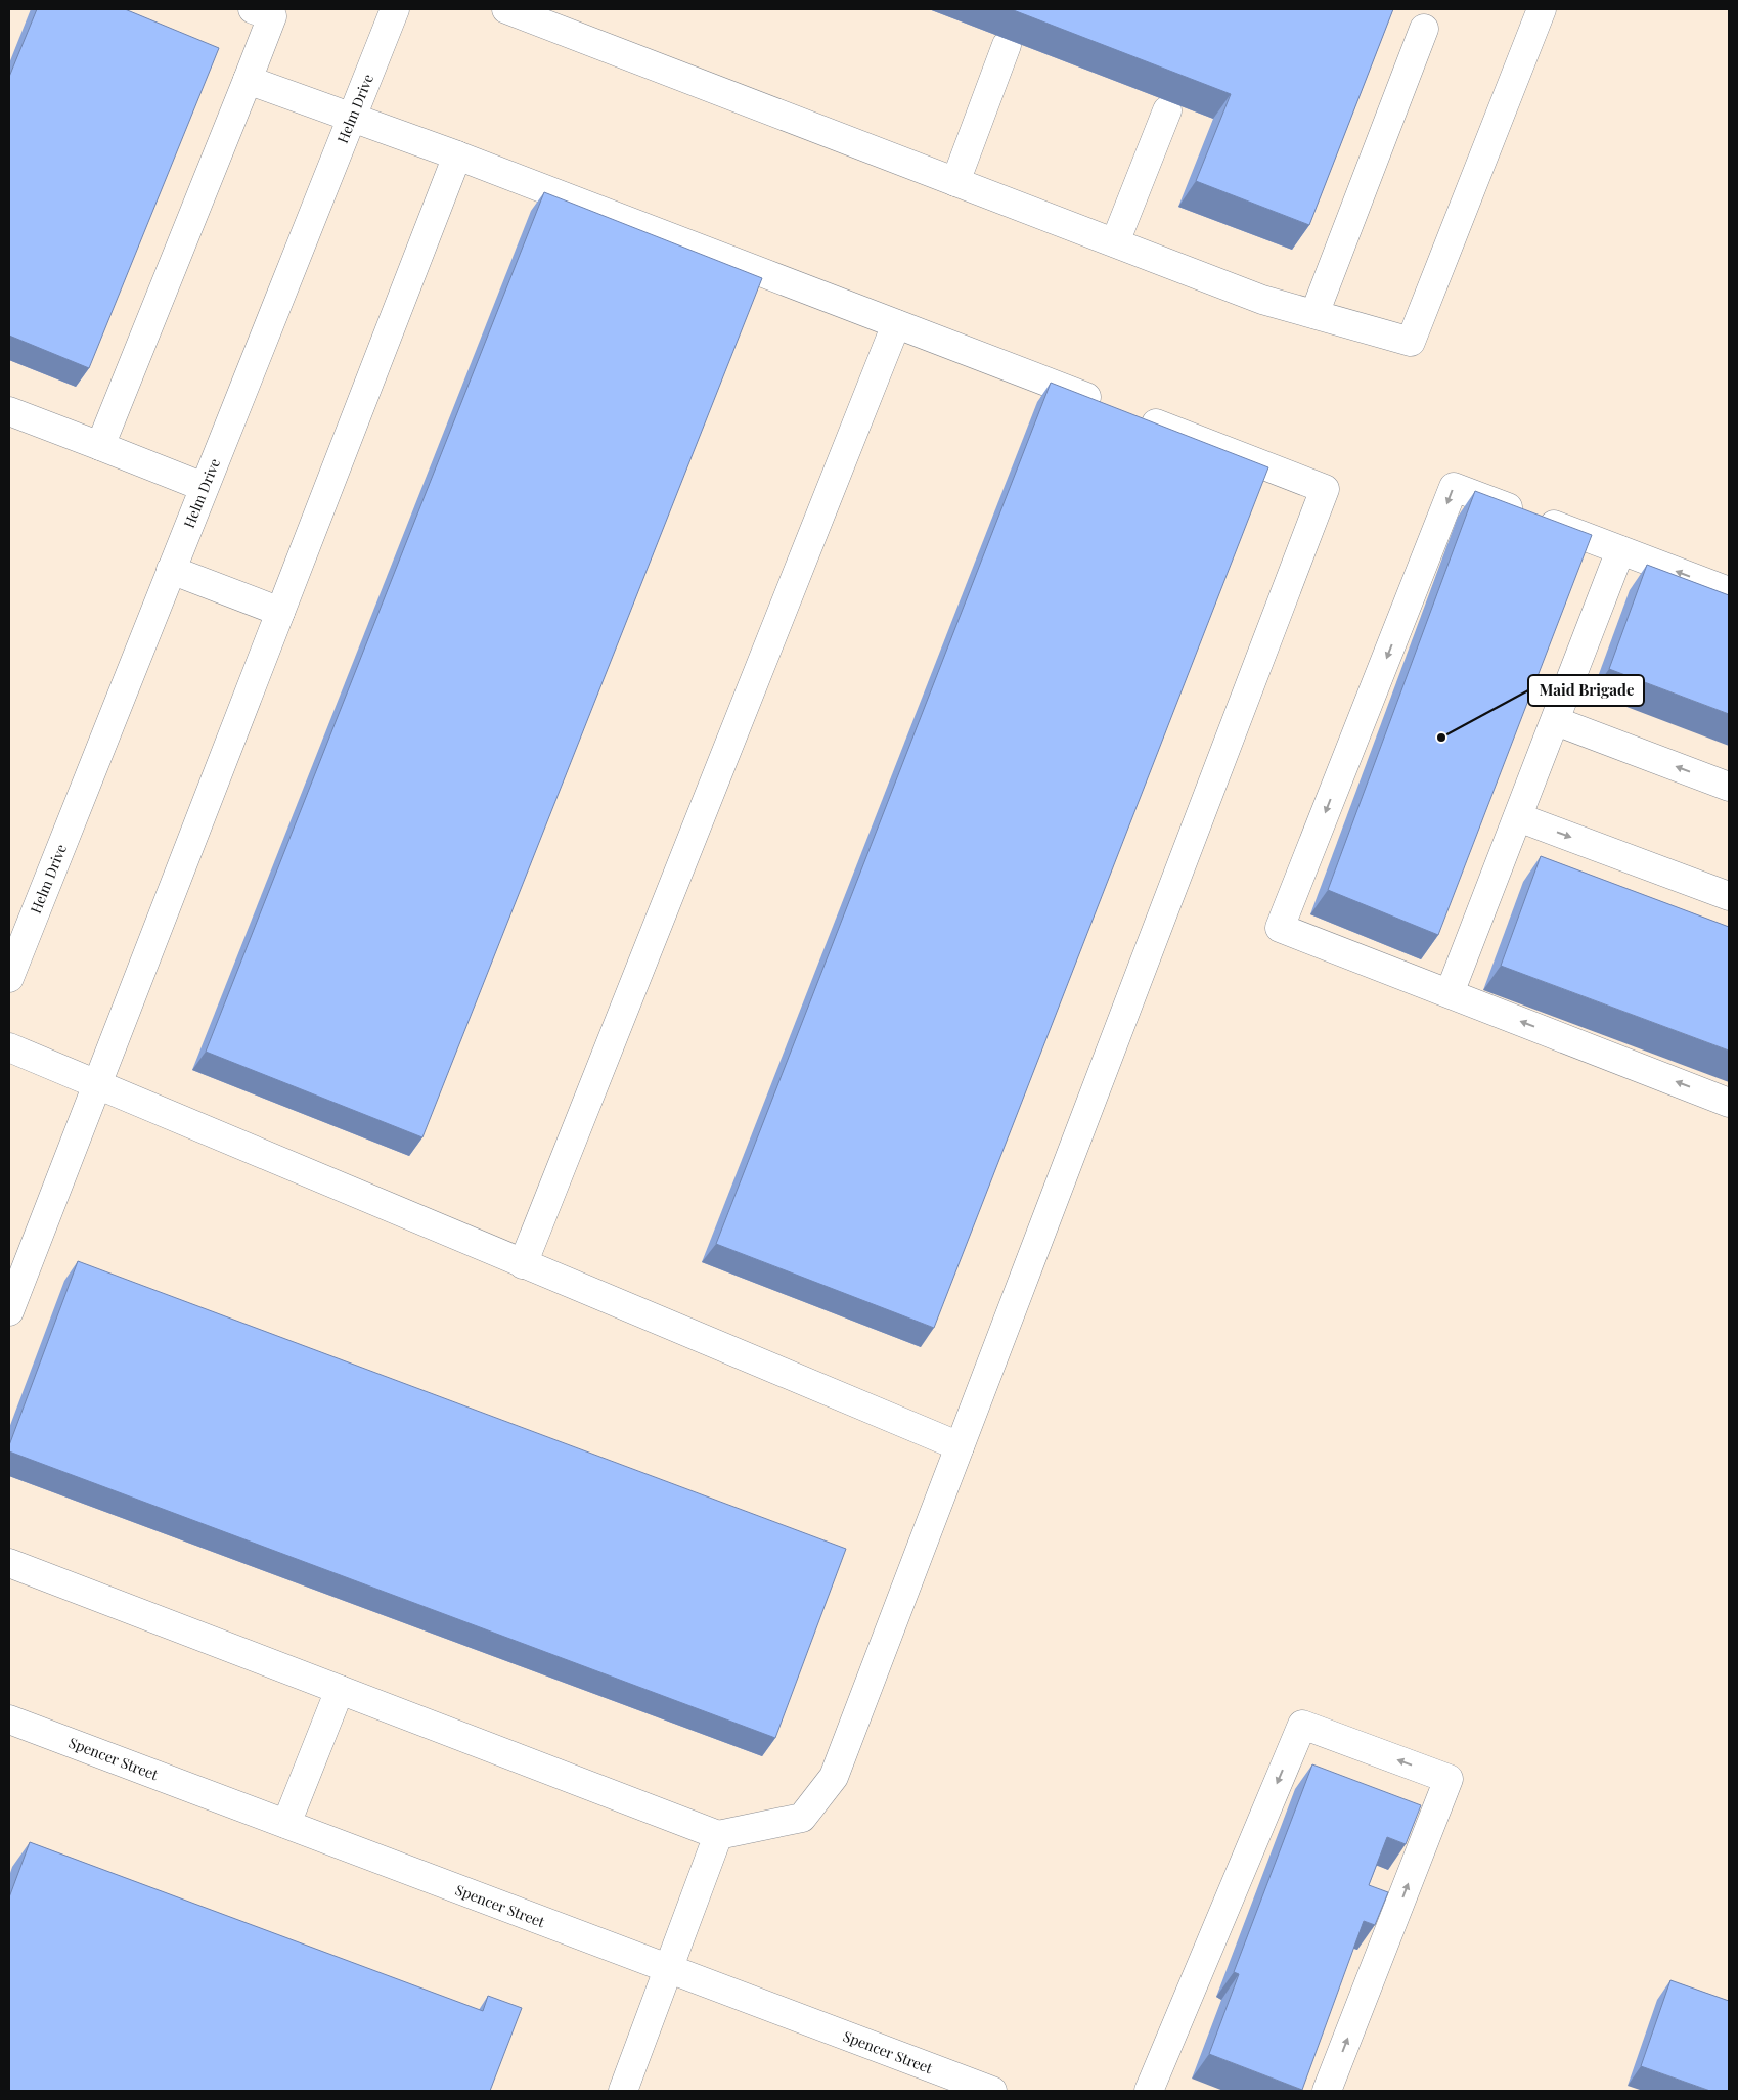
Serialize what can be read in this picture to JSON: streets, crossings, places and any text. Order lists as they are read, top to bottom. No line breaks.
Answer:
{"streets":{"street":["Helm Drive","Spencer Street"]},"places":["Maid Brigade"]}
